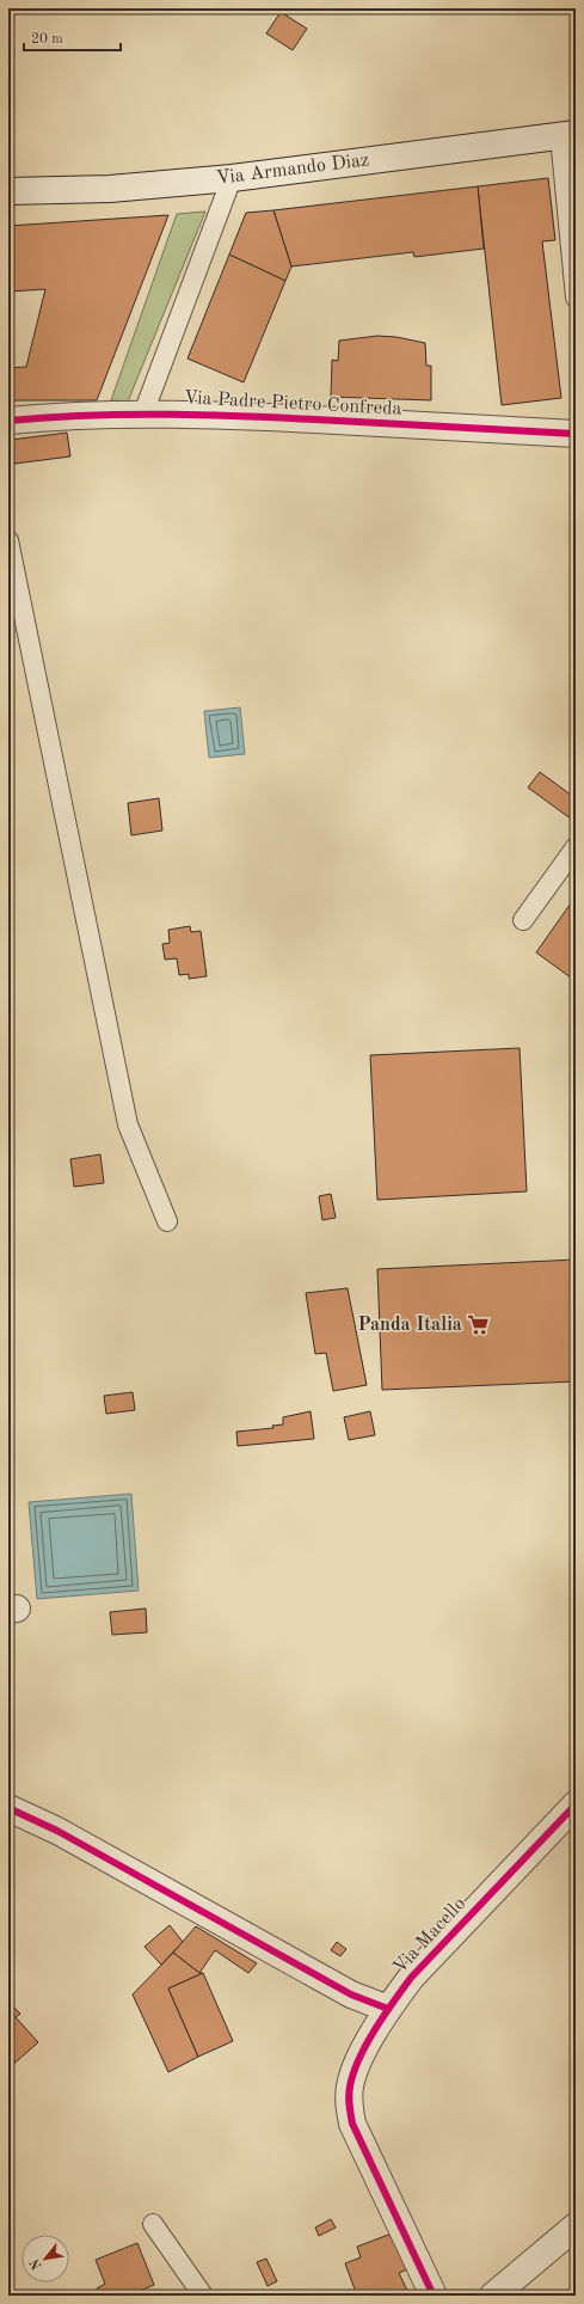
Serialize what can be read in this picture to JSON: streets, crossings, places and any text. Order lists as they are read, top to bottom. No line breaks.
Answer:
{"streets":{"street":["Via Armando Diaz","Via Padre Pietro Confreda","Via Macello"]},"places":{"supermarket":["Panda Italia"]},"scale_bar":"20 m","north":"bottom left"}
